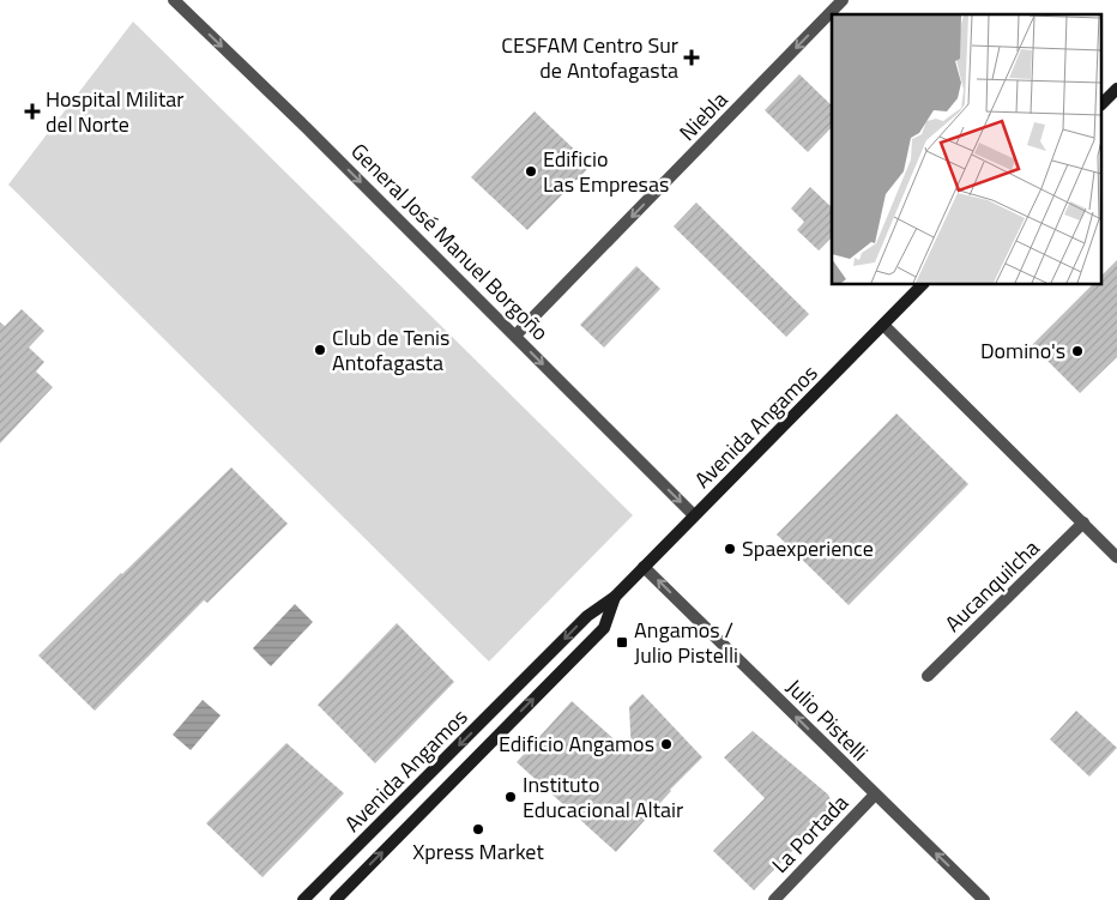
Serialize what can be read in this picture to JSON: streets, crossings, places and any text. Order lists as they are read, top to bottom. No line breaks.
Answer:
{"streets":{"main road":["Avenida Angamos"],"street":["Niebla","General José Manuel Borgoño","Aucanquilcha","Julio Pistelli","La Portada"]},"crossings":[["Niebla","General José Manuel Borgoño"],["General José Manuel Borgoño","Avenida Angamos"],["Avenida Angamos","Julio Pistelli"],["Julio Pistelli","La Portada"]],"one_way":["Niebla","General José Manuel Borgoño","Julio Pistelli"],"places":{"health":["CESFAM Centro Sur de Antofagasta","Hospital Militar del Norte"],"other":["Edificio Las Empresas","Club de Tenis Antofagasta","Domino's","Spaexperience","Edificio Angamos","Instituto Educacional Altair","Xpress Market"],"transit":["Angamos / Julio Pistelli"]}}
